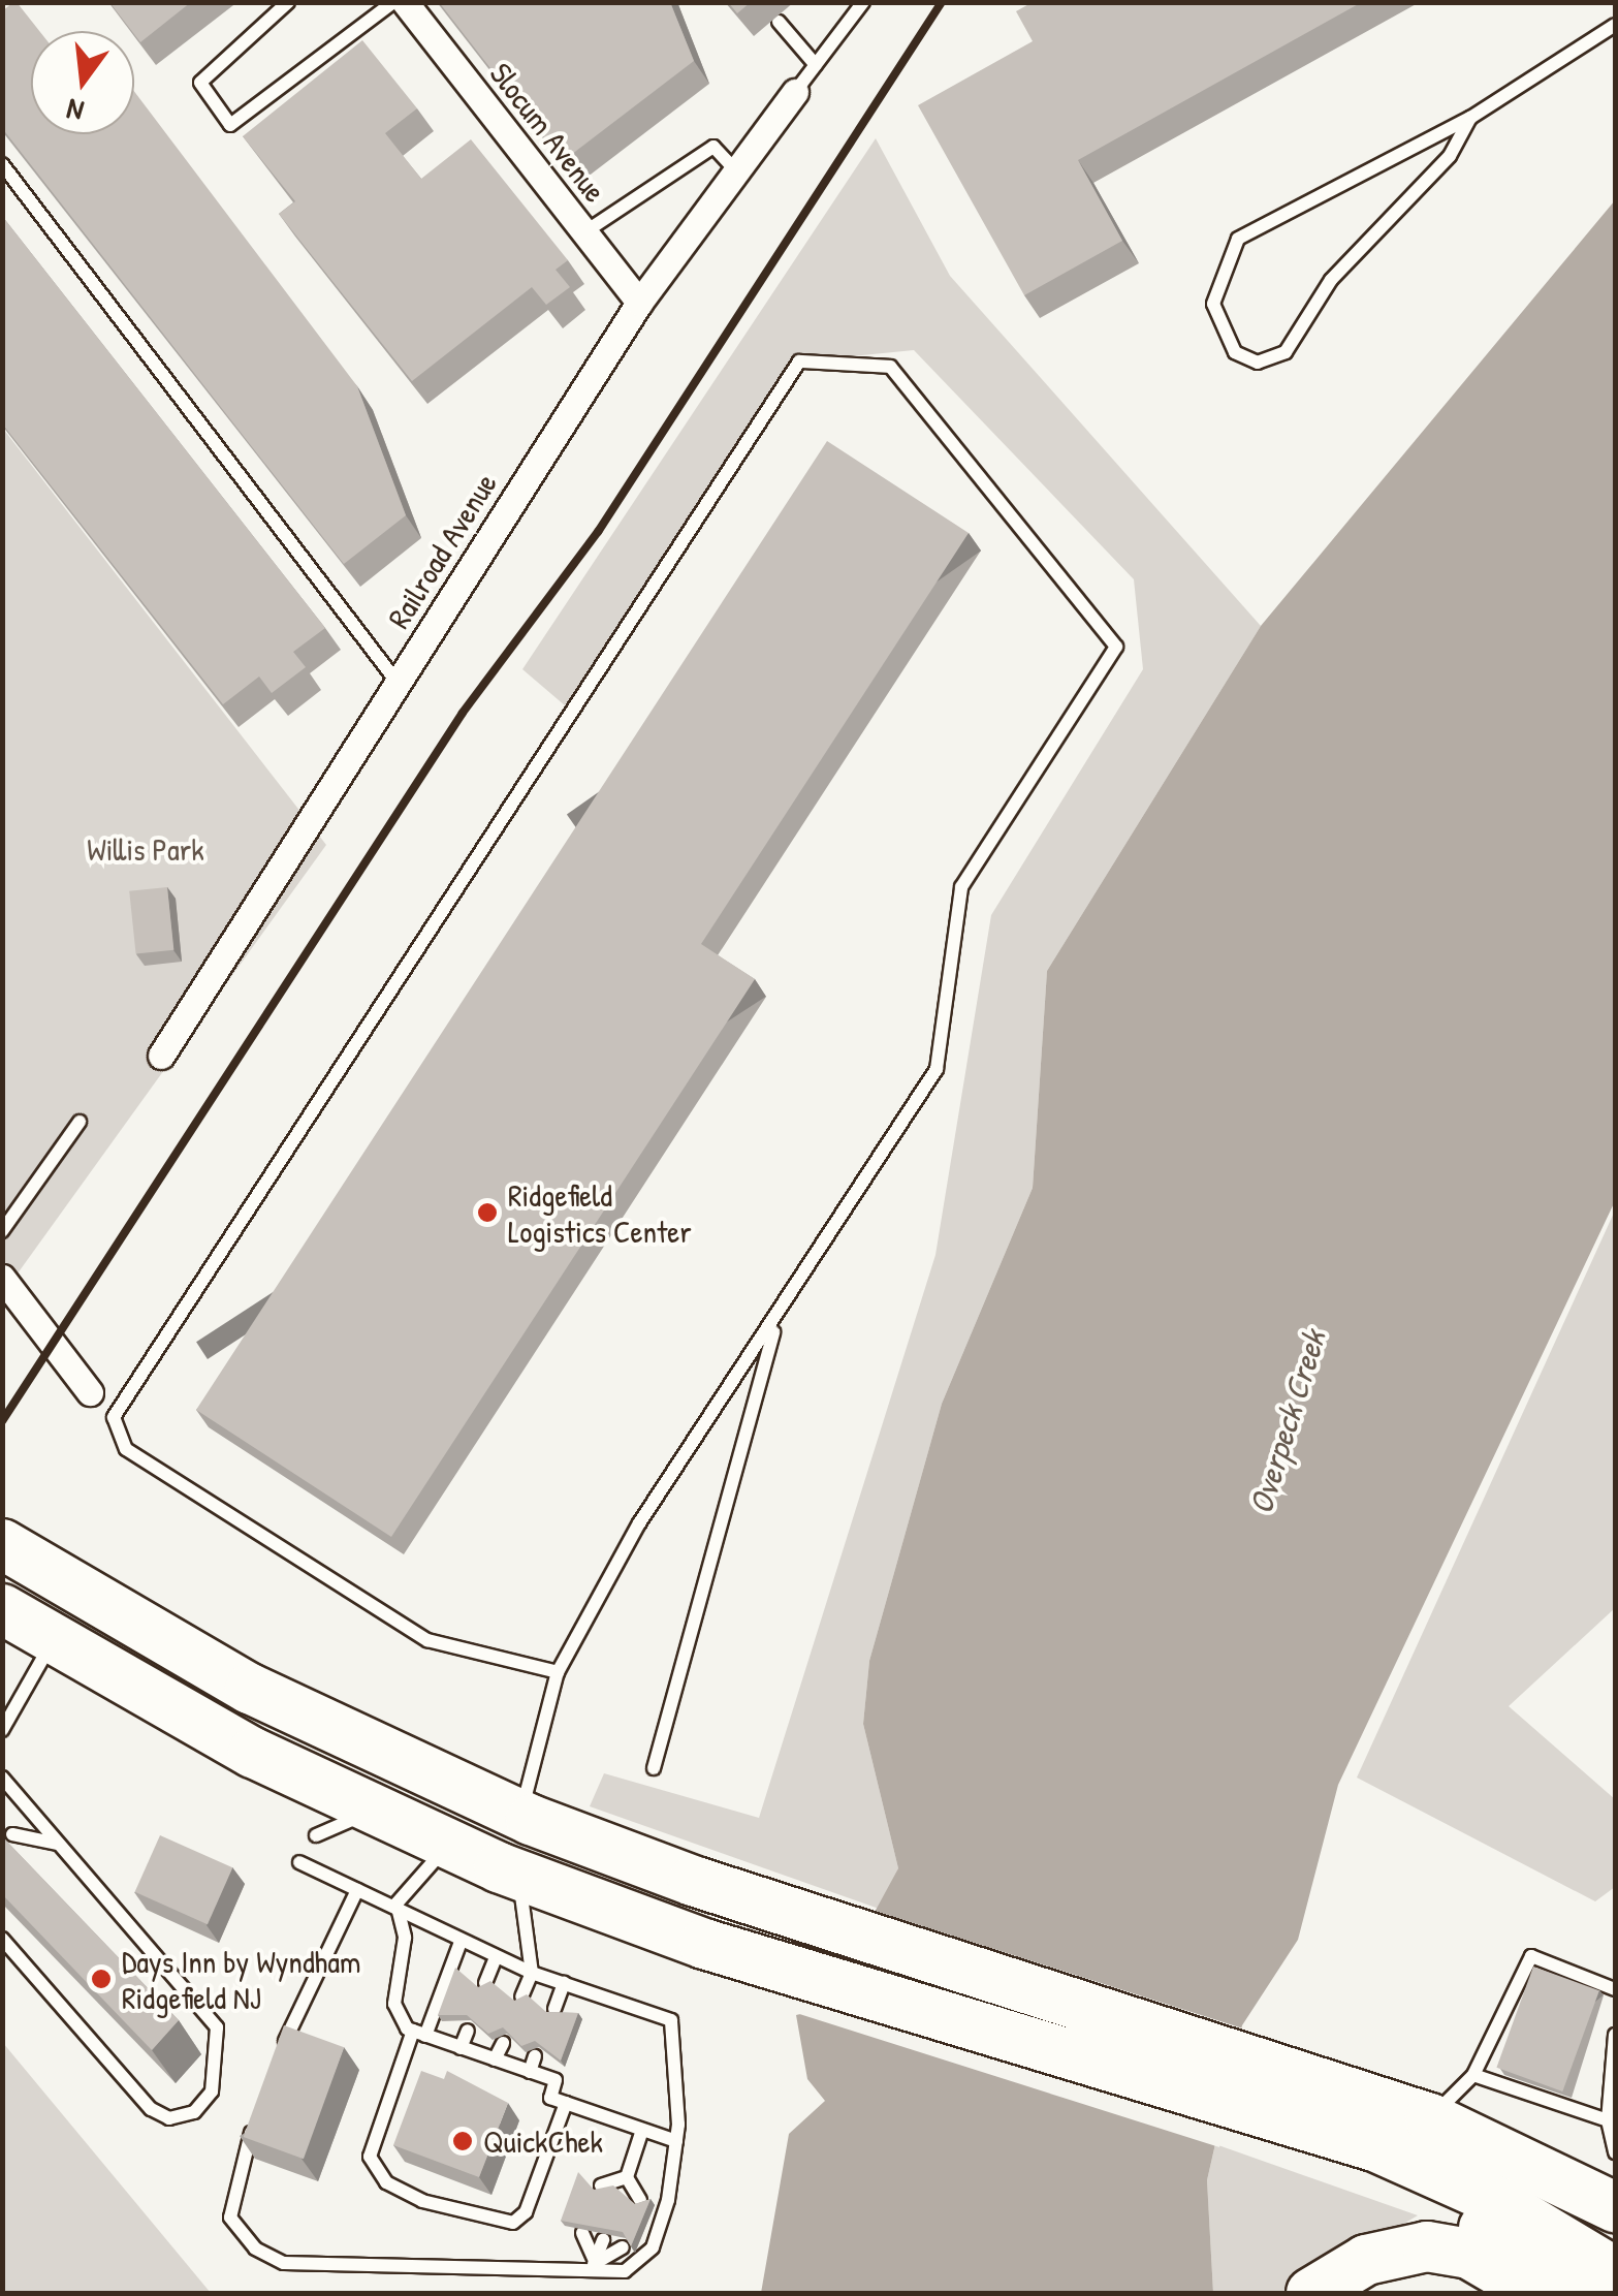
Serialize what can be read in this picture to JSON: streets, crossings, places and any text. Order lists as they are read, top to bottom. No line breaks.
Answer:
{"streets":{"street":["Slocum Avenue","Railroad Avenue"]},"crossings":[["Slocum Avenue","Railroad Avenue"]],"water":["Overpeck Creek"],"parks":["Willis Park"],"places":["Ridgefield Logistics Center","Days Inn by Wyndham Ridgefield NJ","QuickChek"],"north":"bottom"}
